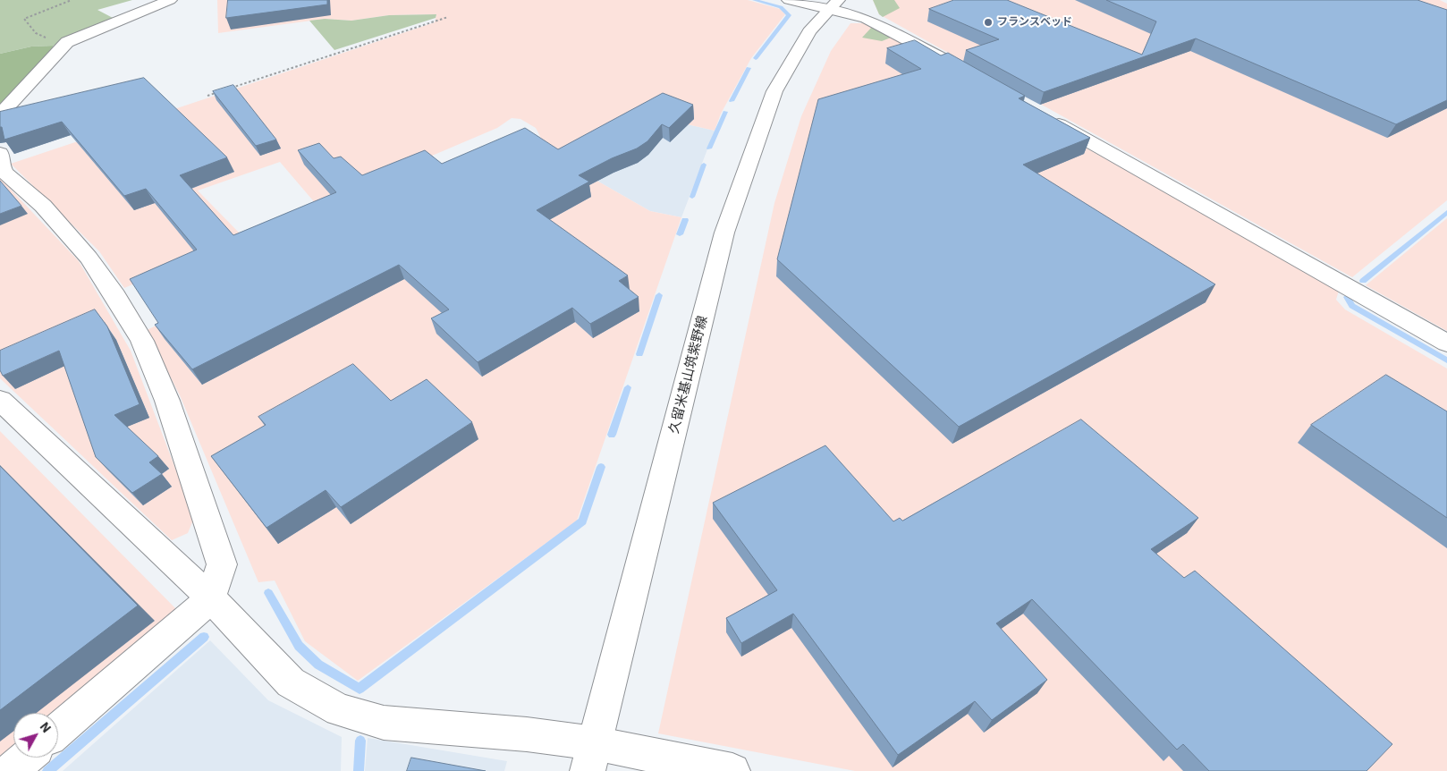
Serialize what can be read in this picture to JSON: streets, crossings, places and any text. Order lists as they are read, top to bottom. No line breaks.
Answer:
{"streets":{"street":["久留米基山筑紫野線"]},"places":["フランスベッド"],"north":"top right"}
